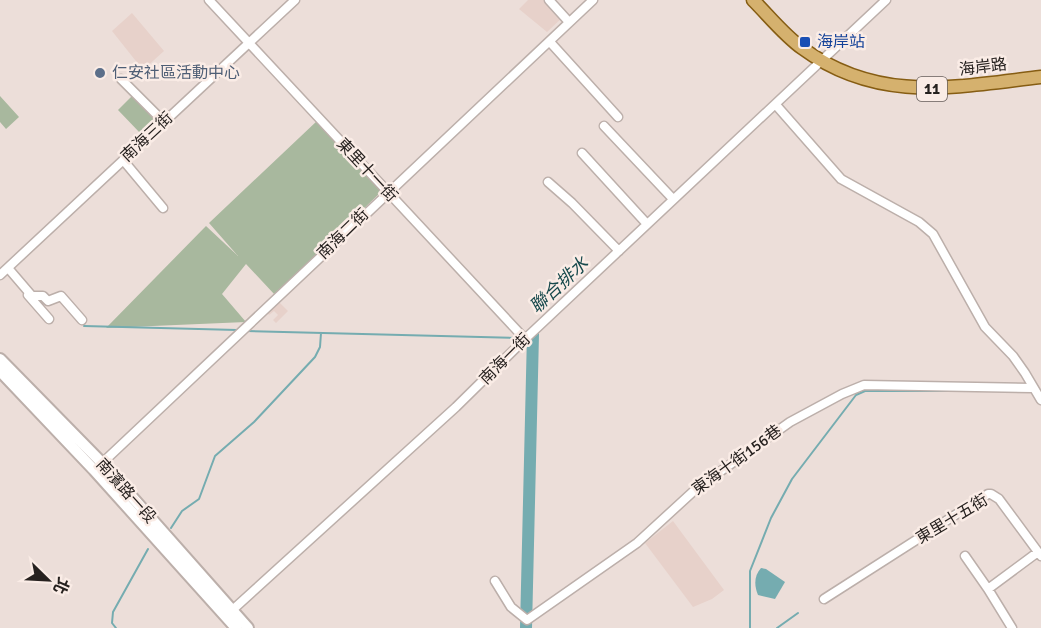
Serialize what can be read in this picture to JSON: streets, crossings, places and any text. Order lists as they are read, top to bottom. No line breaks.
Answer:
{"streets":{"main road":["海岸路","11","南濱路一段"],"street":["南海三街","東里十一街","南海二街","南海一街","東海十街156巷","東里十五街"]},"crossings":[["海岸路","南海一街"],["南海三街","東里十一街"],["東里十一街","南海二街"],["東里十一街","南海一街"],["南海二街","南濱路一段"],["南海一街","東海十街156巷"],["南海一街","南濱路一段"]],"water":["聯合排水"],"places":{"transit":["海岸站"],"other":["仁安社區活動中心"]},"north":"bottom right"}
